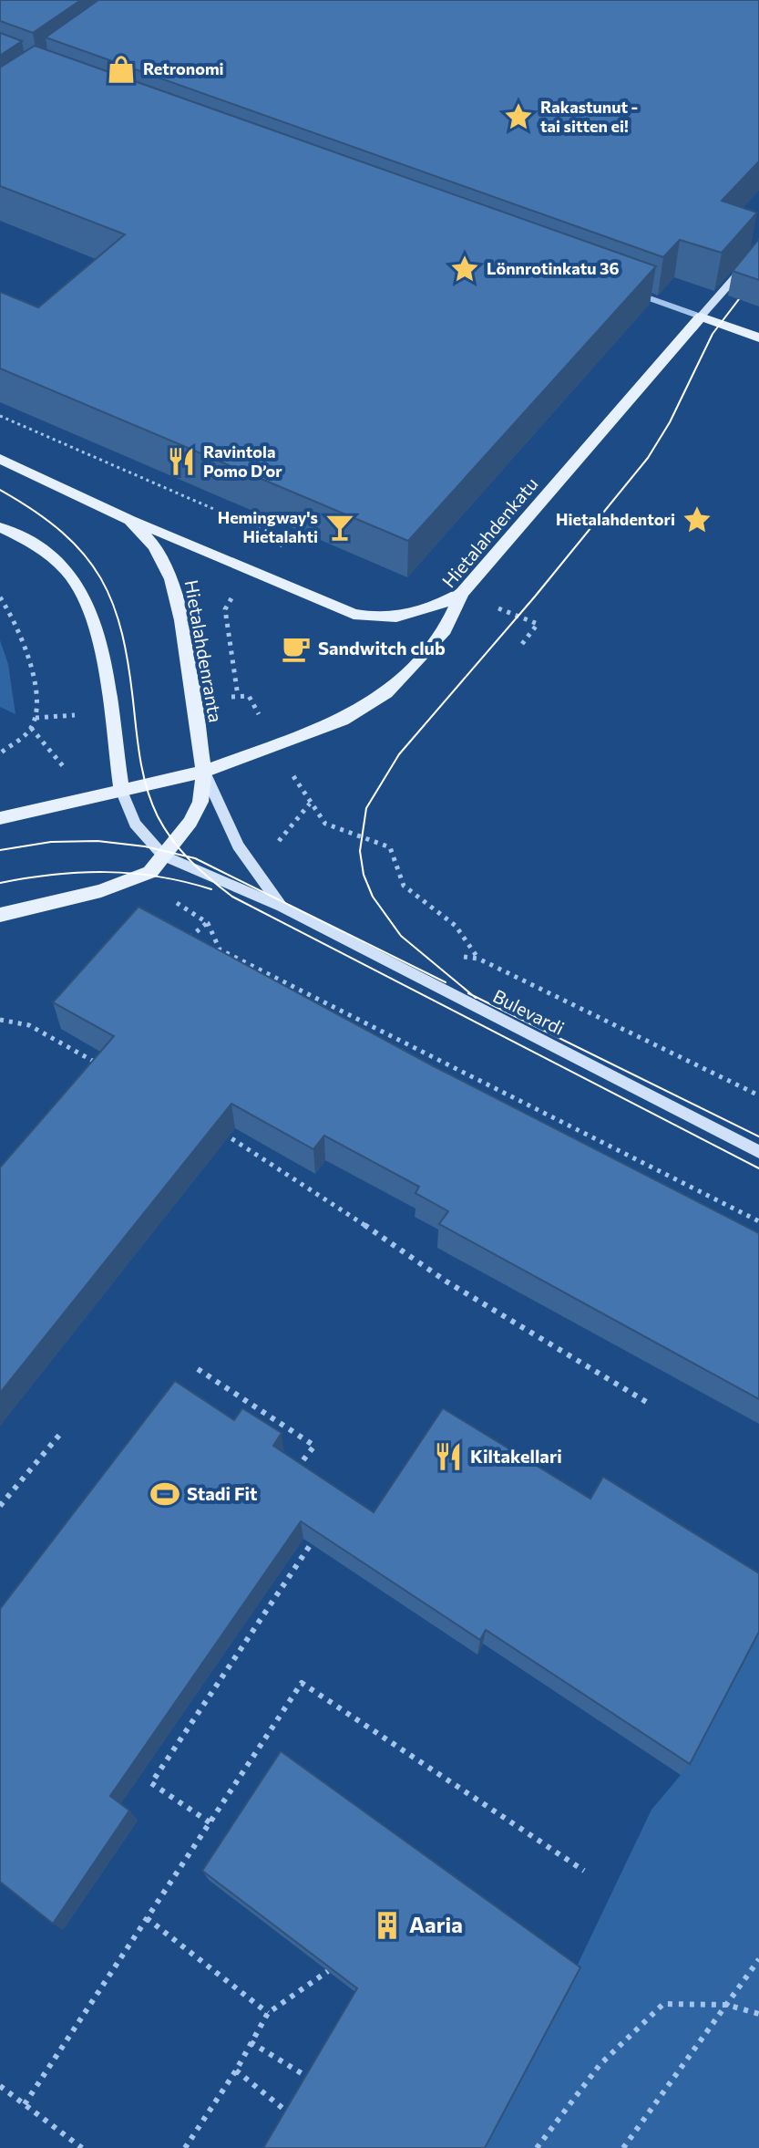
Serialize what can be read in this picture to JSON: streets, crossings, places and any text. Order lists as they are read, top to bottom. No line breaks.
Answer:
{"streets":{"main road":["Hietalahdenkatu","Hietalahdenranta"],"street":["Bulevardi"]},"crossings":[["Hietalahdenkatu","Hietalahdenranta"],["Hietalahdenkatu","Bulevardi"],["Hietalahdenranta","Bulevardi"]],"places":{"shop":["Retronomi"],"place":["Rakastunut - tai sitten ei!","Lönnrotinkatu 36","Hietalahdentori"],"restaurant":["Ravintola Pomo D’or","Kiltakellari"],"bar":["Hemingway's Hietalahti"],"cafe":["Sandwitch club"],"sports":["Stadi Fit"],"building":["Aaria"]}}
